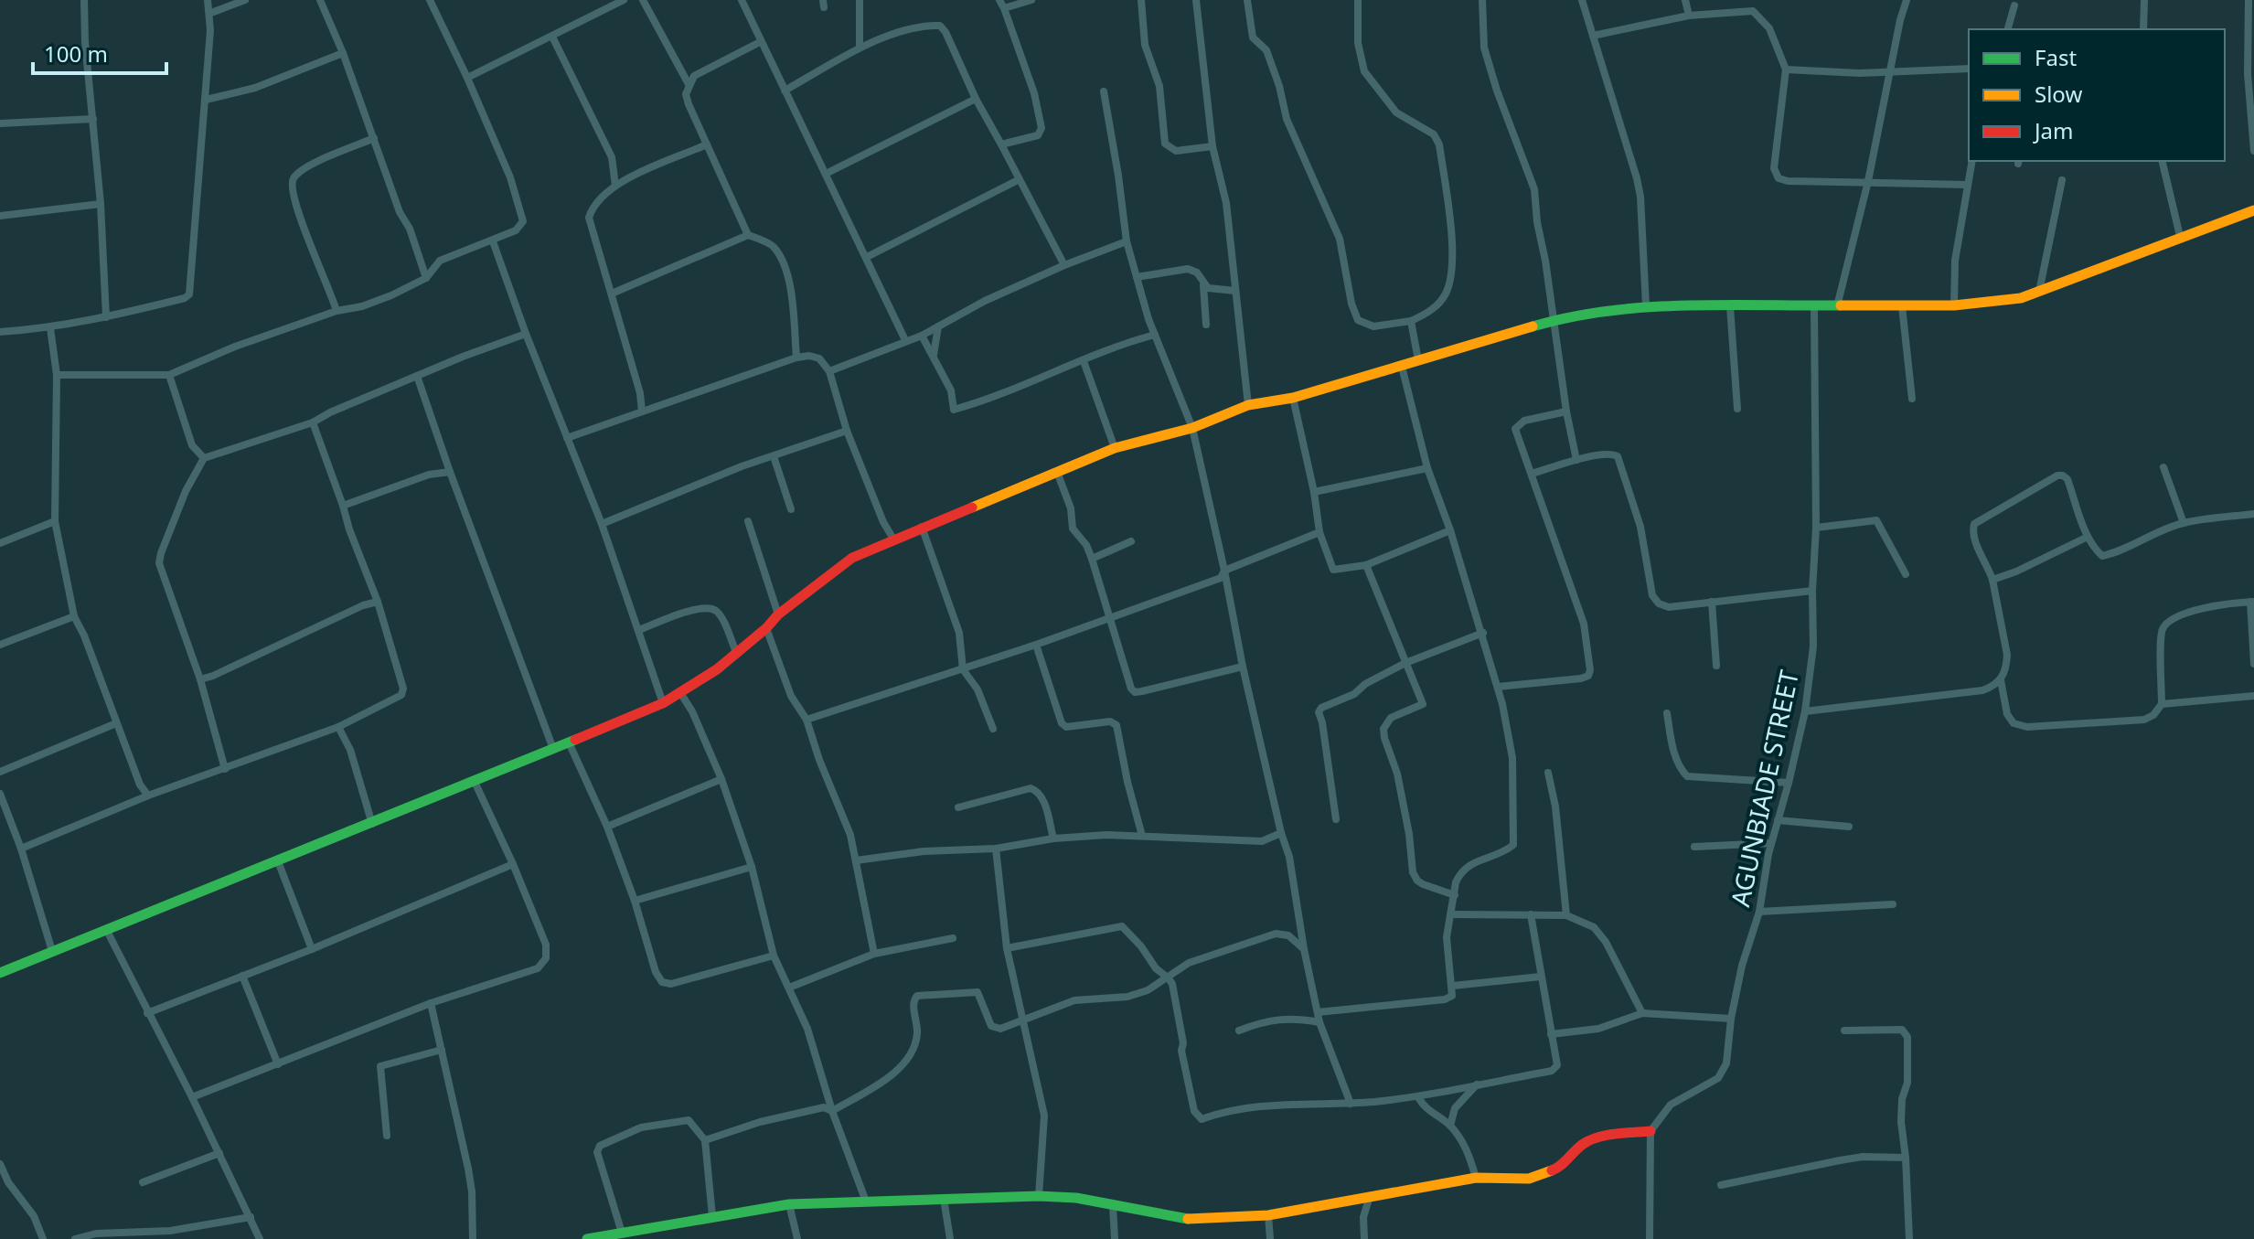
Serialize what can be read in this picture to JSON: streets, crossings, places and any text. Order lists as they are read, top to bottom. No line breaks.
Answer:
{"streets":{"street":["AGUNBIADE STREET"]},"legend":["Fast","Slow","Jam"],"scale_bar":"100 m"}
